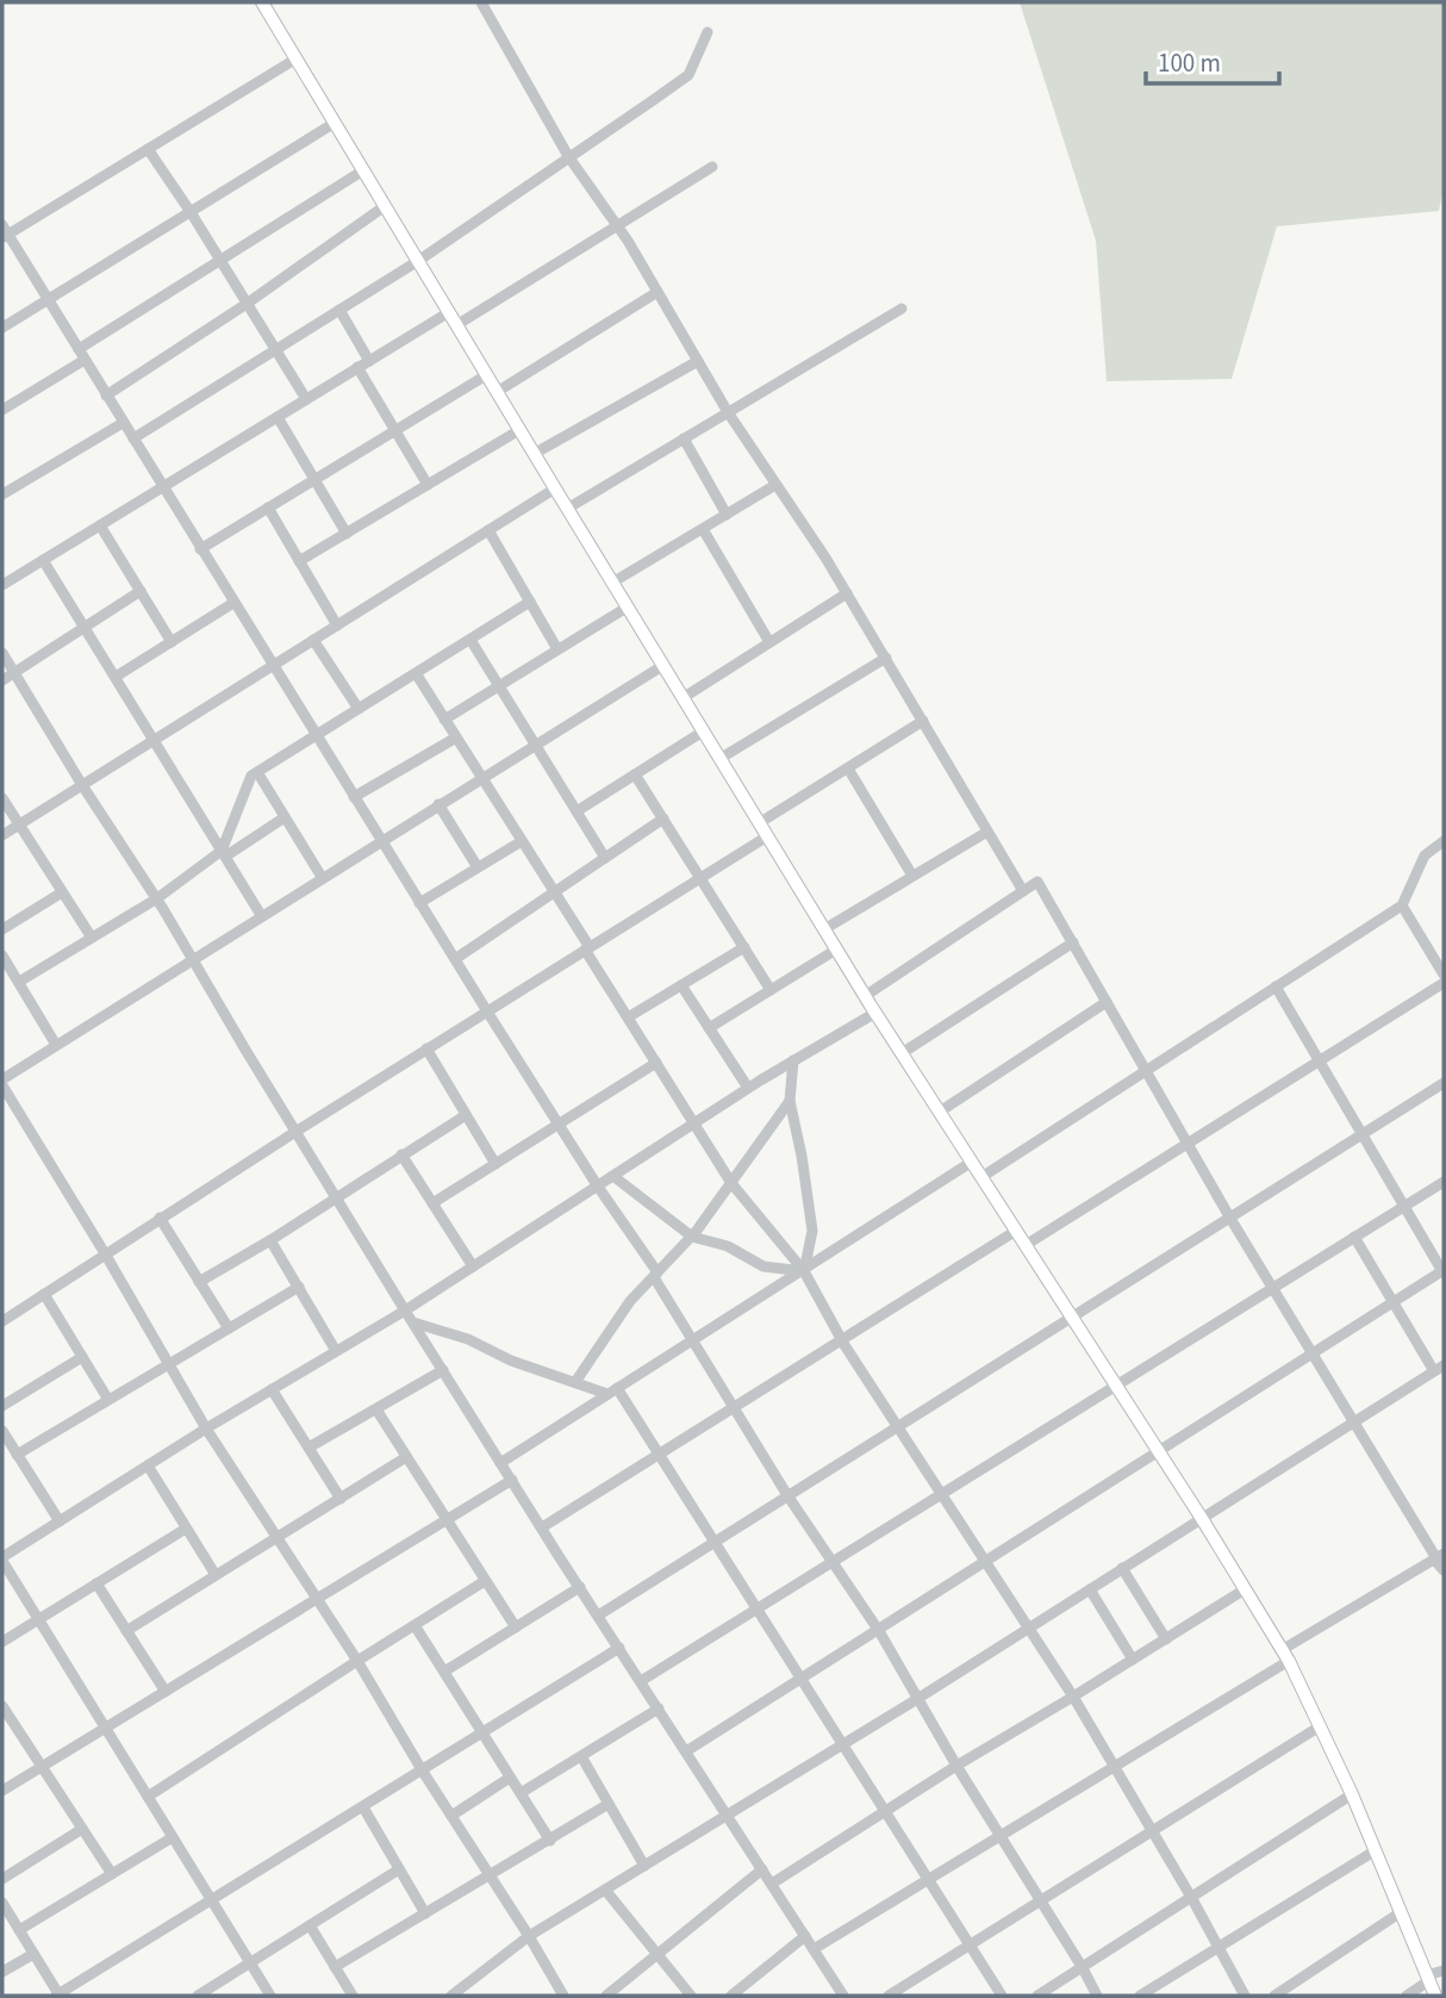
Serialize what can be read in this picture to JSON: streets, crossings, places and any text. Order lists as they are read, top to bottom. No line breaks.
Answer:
{"scale_bar":"100 m"}
